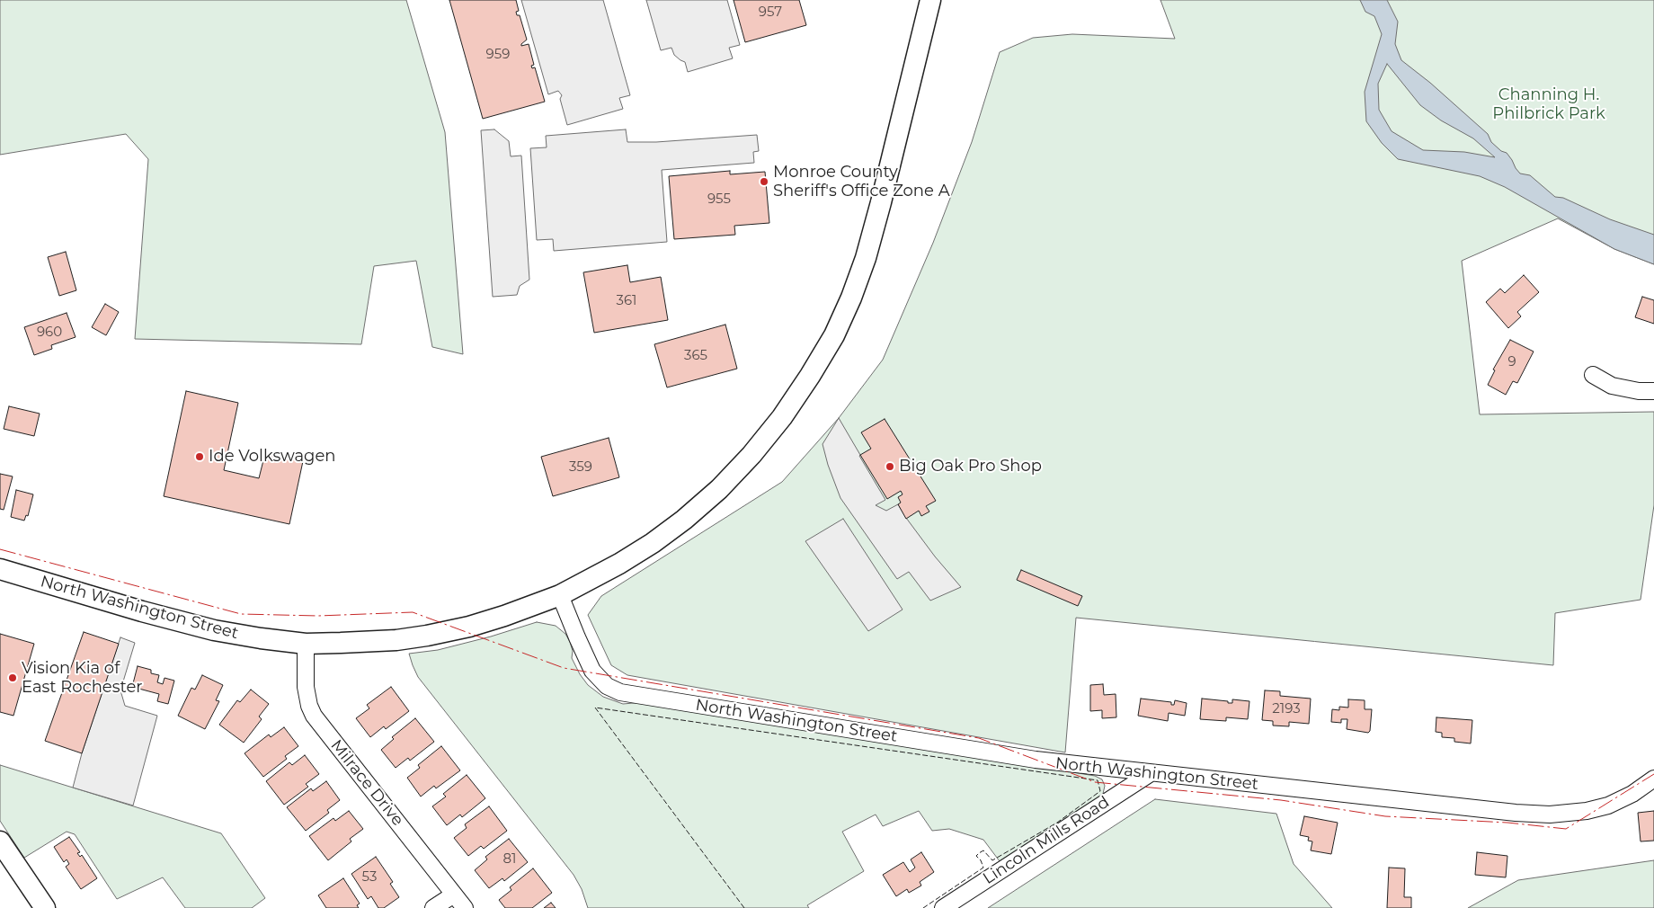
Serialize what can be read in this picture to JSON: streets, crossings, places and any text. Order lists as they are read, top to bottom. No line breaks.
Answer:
{"streets":{"main road":["North Washington Street"],"street":["Milrace Drive","Lincoln Mills Road"]},"crossings":[["North Washington Street","Milrace Drive"],["North Washington Street","Lincoln Mills Road"]],"parks":["Channing H. Philbrick Park"],"places":["Monroe County Sheriff's Office Zone A","Ide Volkswagen","Big Oak Pro Shop","Vision Kia of East Rochester"],"house_numbers":["957","959","955","361","960","365","9","359","2193","81","53"]}
